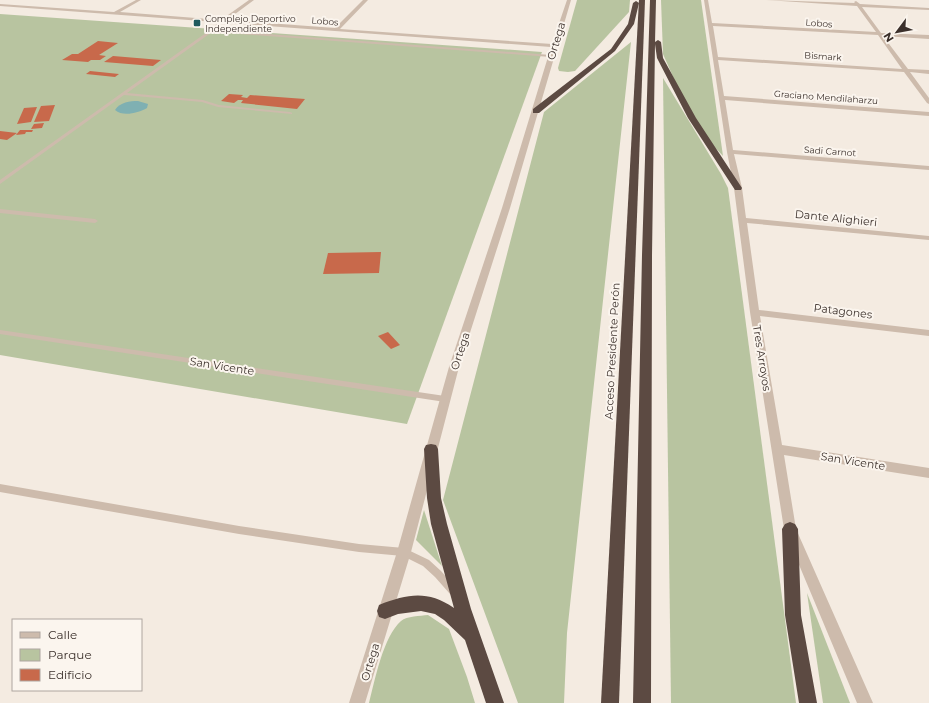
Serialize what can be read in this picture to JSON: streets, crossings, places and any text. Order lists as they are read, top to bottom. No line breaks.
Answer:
{"streets":{"highway":["Acceso Presidente Perón"],"street":["Lobos","Ortega","Bismark","Graciano Mendilaharzu","Sadi Carnot","Dante Alighieri","Patagones","Tres Arroyos","San Vicente"]},"crossings":[["Lobos","Ortega"],["Lobos","Tres Arroyos"],["Ortega","San Vicente"],["Bismark","Tres Arroyos"],["Graciano Mendilaharzu","Tres Arroyos"],["Sadi Carnot","Tres Arroyos"],["Dante Alighieri","Tres Arroyos"],["Patagones","Tres Arroyos"],["Tres Arroyos","San Vicente"]],"places":{"transit":["Complejo Deportivo Independiente"]},"legend":["Calle","Parque","Edificio"],"north":"bottom left"}
